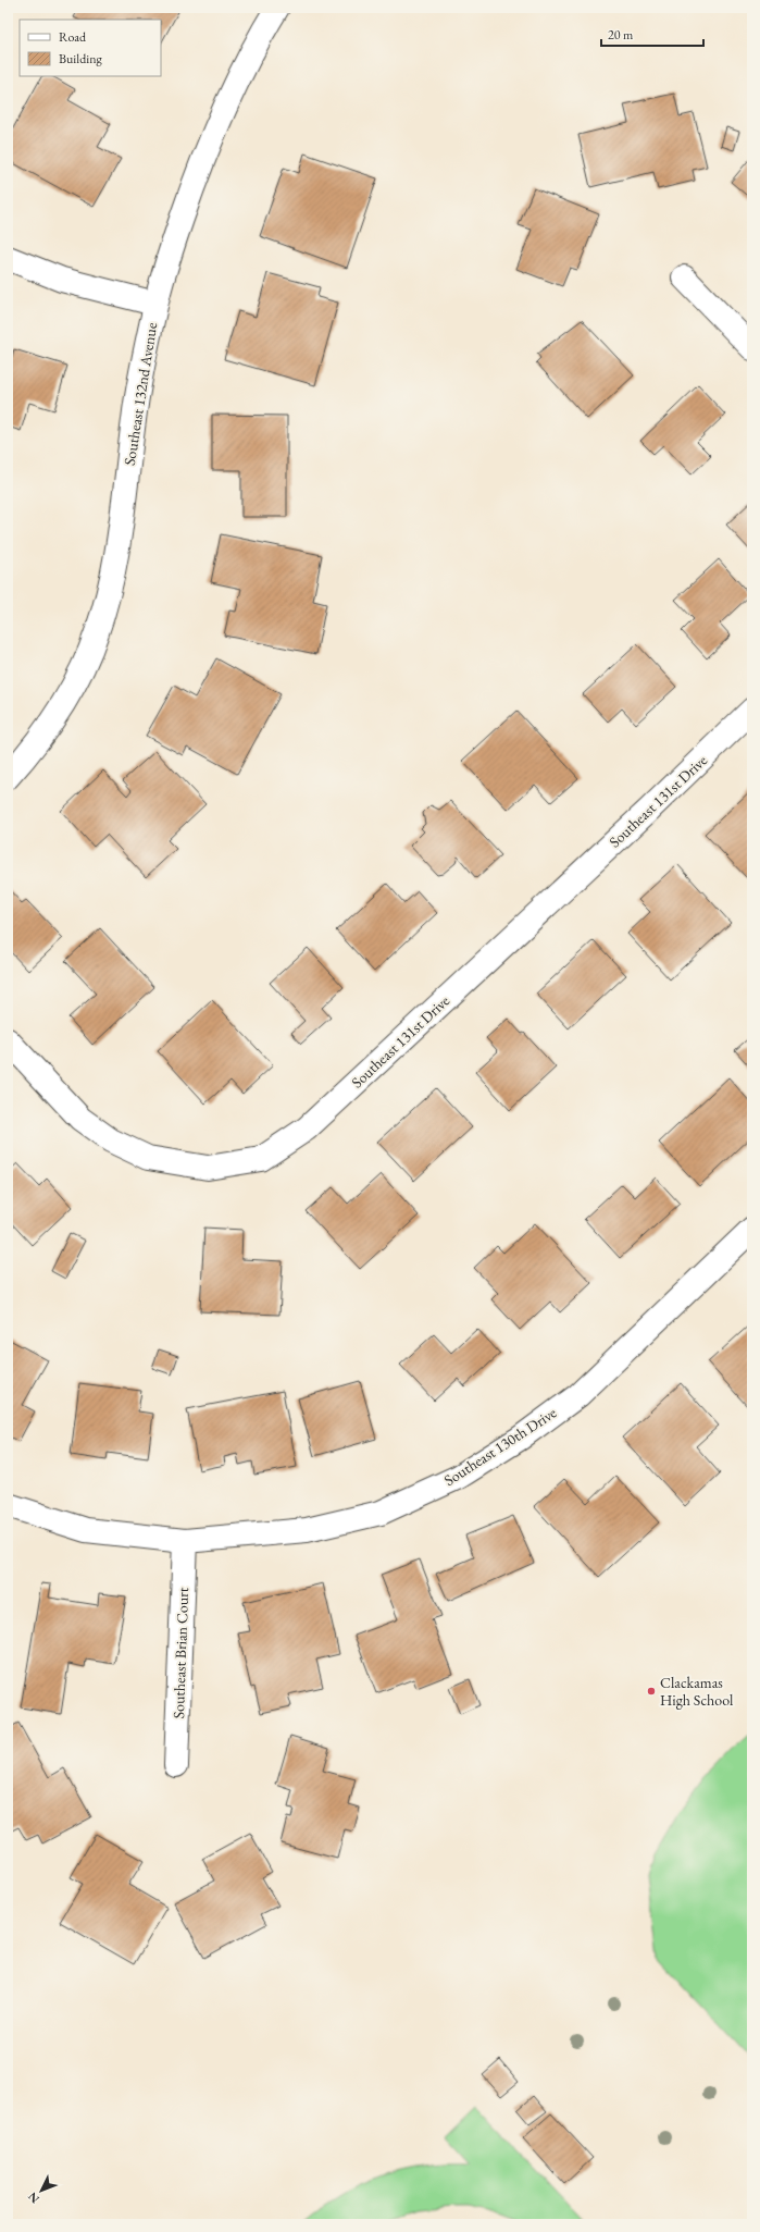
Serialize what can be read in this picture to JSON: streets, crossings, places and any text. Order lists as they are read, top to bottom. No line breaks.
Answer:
{"streets":{"street":["Southeast 132nd Avenue","Southeast 131st Drive","Southeast 130th Drive","Southeast Brian Court"]},"crossings":[["Southeast 130th Drive","Southeast Brian Court"]],"places":["Clackamas High School"],"legend":["Road","Building"],"scale_bar":"20 m","north":"bottom left"}
